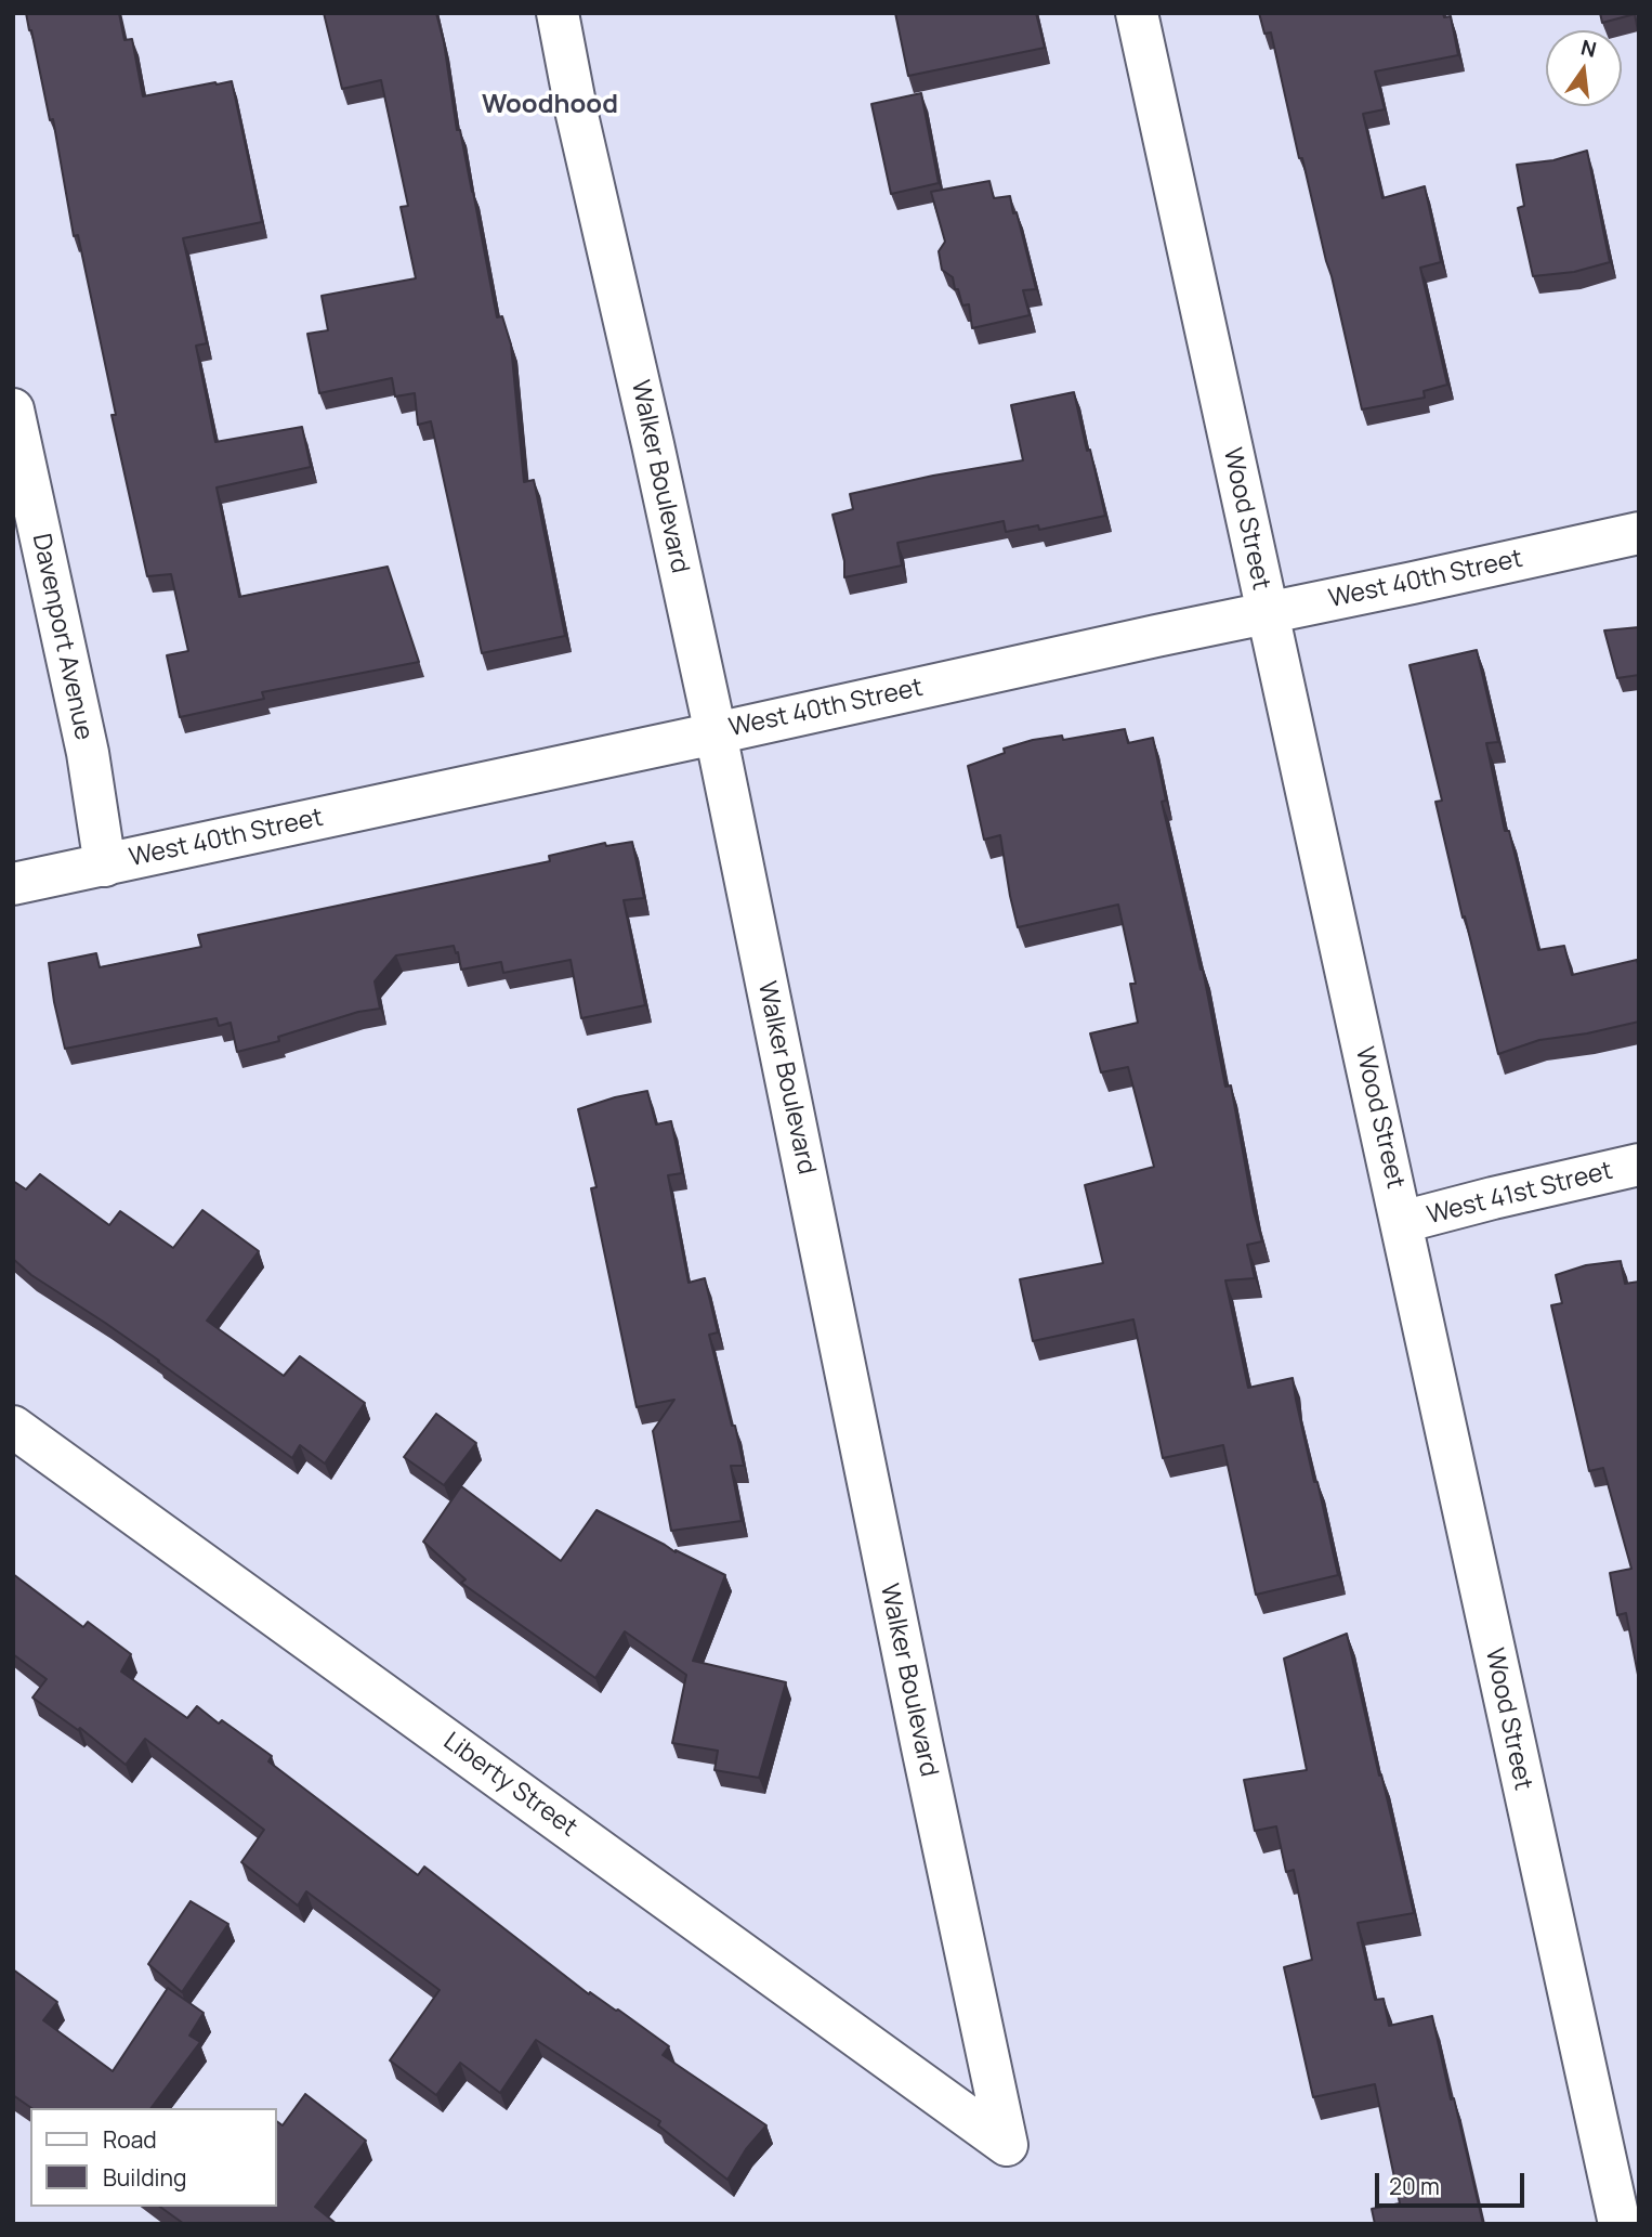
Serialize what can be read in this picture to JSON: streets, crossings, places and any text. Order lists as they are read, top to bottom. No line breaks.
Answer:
{"streets":{"street":["Walker Boulevard","Wood Street","West 40th Street","Davenport Avenue","West 41st Street","Liberty Street"]},"crossings":[["Walker Boulevard","West 40th Street"],["Walker Boulevard","Liberty Street"],["Wood Street","West 40th Street"],["Wood Street","West 41st Street"],["West 40th Street","Davenport Avenue"]],"districts":["Woodhood"],"legend":["Road","Building"],"scale_bar":"20 m","north":"top"}
